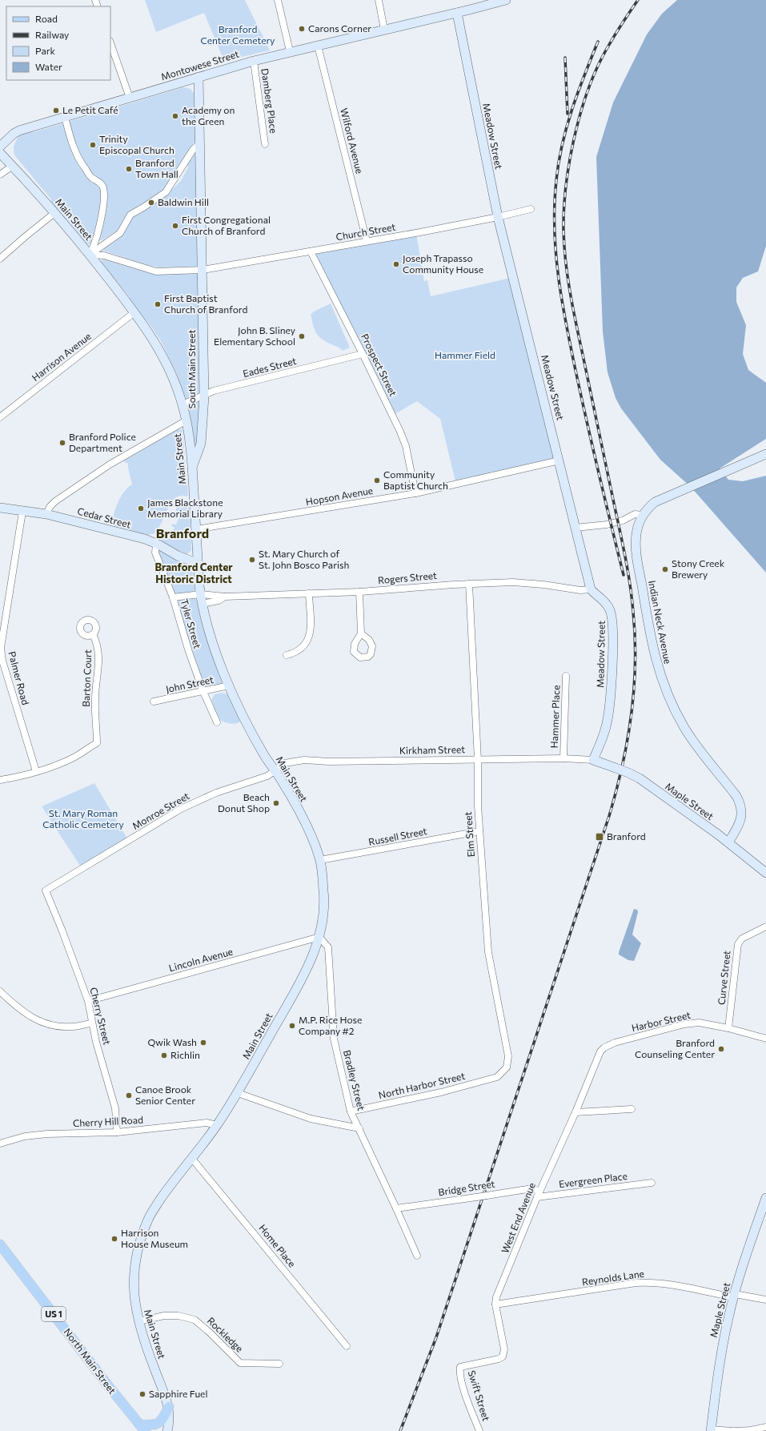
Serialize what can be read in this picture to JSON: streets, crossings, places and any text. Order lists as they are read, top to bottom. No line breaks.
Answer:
{"streets":{"main road":["US 1","North Main Street"],"street":["Montowese Street","Damberg Place","Meadow Street","Wilford Avenue","Main Street","Church Street","Harrison Avenue","Prospect Street","Eades Street","South Main Street","Hopson Avenue","Cedar Street","Rogers Street","Indian Neck Avenue","Tyler Street","Palmer Road","Barton Court","John Street","Hammer Place","Kirkham Street","Maple Street","Monroe Street","Elm Street","Russell Street","Lincoln Avenue","Curve Street","Cherry Street","Harbor Street","Bradley Street","North Harbor Street","Cherry Hill Road","Evergreen Place","Bridge Street","West End Avenue","Home Place","Reynolds Lane","Rockledge","Swift Street"]},"crossings":[["Montowese Street","Damberg Place"],["Montowese Street","Meadow Street"],["Montowese Street","Wilford Avenue"],["Montowese Street","South Main Street"],["Meadow Street","Church Street"],["Meadow Street","Hopson Avenue"],["Meadow Street","Rogers Street"],["Meadow Street","Kirkham Street"],["Meadow Street","Maple Street"],["Wilford Avenue","Church Street"],["Main Street","Church Street"],["Main Street","Harrison Avenue"],["Main Street","Eades Street"],["Main Street","South Main Street"],["Main Street","Hopson Avenue"],["Main Street","Cedar Street"],["Main Street","Rogers Street"],["Main Street","John Street"],["Main Street","Kirkham Street"],["Main Street","Monroe Street"],["Main Street","Russell Street"],["Main Street","Lincoln Avenue"],["Main Street","Bradley Street"],["Main Street","Cherry Hill Road"],["Main Street","Home Place"],["Main Street","Rockledge"],["Church Street","Prospect Street"],["Church Street","South Main Street"],["Prospect Street","Eades Street"],["Prospect Street","Hopson Avenue"],["Eades Street","South Main Street"],["Cedar Street","Tyler Street"],["Cedar Street","Palmer Road"],["Rogers Street","Tyler Street"],["Rogers Street","Elm Street"],["Indian Neck Avenue","Maple Street"],["Tyler Street","John Street"],["Palmer Road","Barton Court"],["Hammer Place","Kirkham Street"],["Kirkham Street","Maple Street"],["Kirkham Street","Monroe Street"],["Kirkham Street","Elm Street"],["Maple Street","Reynolds Lane"],["Monroe Street","Cherry Street"],["Elm Street","Russell Street"],["Elm Street","North Harbor Street"],["Lincoln Avenue","Cherry Street"],["Lincoln Avenue","Bradley Street"],["Curve Street","Harbor Street"],["Cherry Street","Cherry Hill Road"],["Harbor Street","West End Avenue"],["Bradley Street","North Harbor Street"],["Bradley Street","Bridge Street"],["Evergreen Place","Bridge Street"],["Evergreen Place","West End Avenue"],["Bridge Street","West End Avenue"],["West End Avenue","Reynolds Lane"],["West End Avenue","Swift Street"]],"districts":["Branford","Branford Center Historic District"],"parks":["Branford Center Cemetery","Hammer Field","St. Mary Roman Catholic Cemetery"],"places":{"other":["Carons Corner","Le Petit Café","Academy on the Green","Trinity Episcopal Church","Branford Town Hall","Baldwin Hill","First Congregational Church of Branford","Joseph Trapasso Community House","First Baptist Church of Branford","John B. Sliney Elementary School","Branford Police Department","Community Baptist Church","James Blackstone Memorial Library","St. Mary Church of St. John Bosco Parish","Stony Creek Brewery","Beach Donut Shop","M.P. Rice Hose Company #2","Qwik Wash","Branford Counseling Center","Richlin","Canoe Brook Senior Center","Harrison House Museum","Sapphire Fuel"],"transit":["Branford"]},"legend":["Road","Railway","Park","Water"]}
